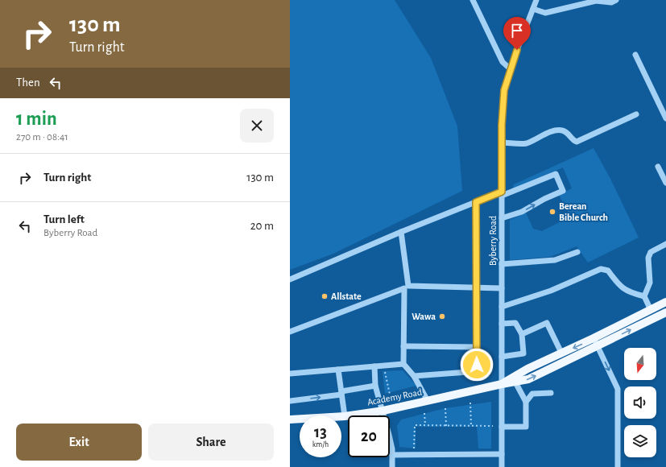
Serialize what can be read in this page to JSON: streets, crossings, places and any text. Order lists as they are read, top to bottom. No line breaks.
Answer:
{"streets":{"main road":["Academy Road"],"street":["Byberry Road"]},"crossings":[["Byberry Road","Academy Road"]],"places":["Berean Bible Church","Allstate","Wawa"],"north":"bottom","page":{"turn":["130 m","Turn right"],"then":"Then","heading":["1 min","270 m · 08:41"],"list":[{"name":"Turn right","value":"130 m"},{"name":"Turn left","note":"Byberry Road","value":"20 m"}],"speed":"13 km/h","limit":"20","buttons":["Exit","Share"]}}
